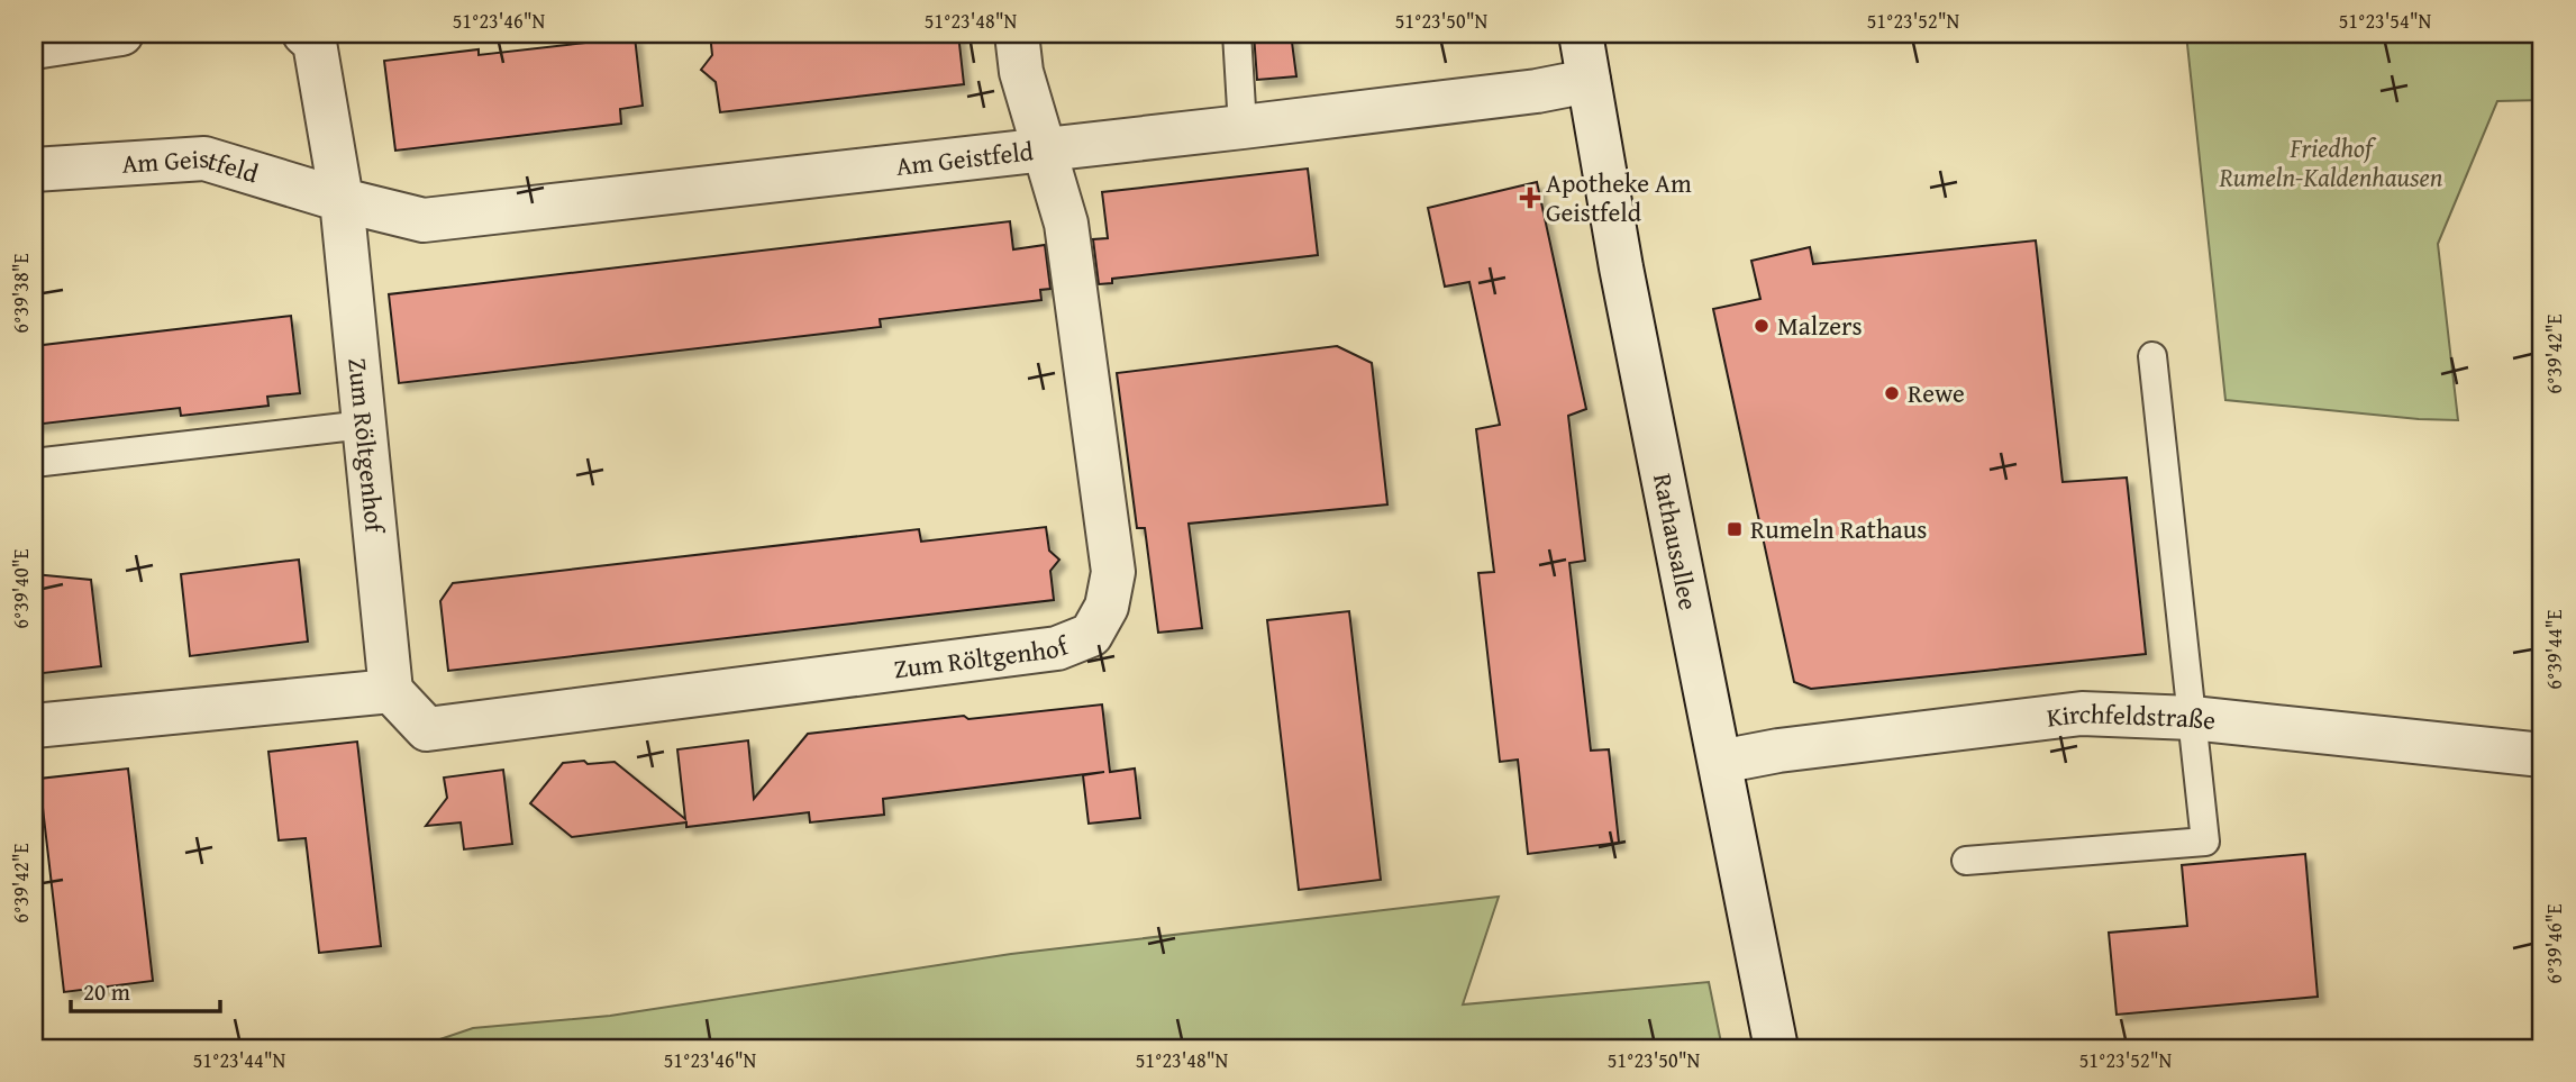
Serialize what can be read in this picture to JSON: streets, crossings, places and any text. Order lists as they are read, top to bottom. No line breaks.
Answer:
{"streets":{"street":["Am Geistfeld","Zum Röltgenhof","Rathausallee","Kirchfeldstraße"]},"crossings":[["Am Geistfeld","Zum Röltgenhof"],["Am Geistfeld","Rathausallee"],["Rathausallee","Kirchfeldstraße"]],"parks":["Friedhof Rumeln-Kaldenhausen"],"places":{"health":["Apotheke Am Geistfeld"],"other":["Malzers","Rewe"],"transit":["Rumeln Rathaus"]},"scale_bar":"20 m","coordinates":["51°23'46\"N","51°23'48\"N","51°23'50\"N","51°23'52\"N","51°23'54\"N","6°39'38\"E","6°39'42\"E","6°39'40\"E","6°39'44\"E","6°39'46\"E","51°23'44\"N"]}
